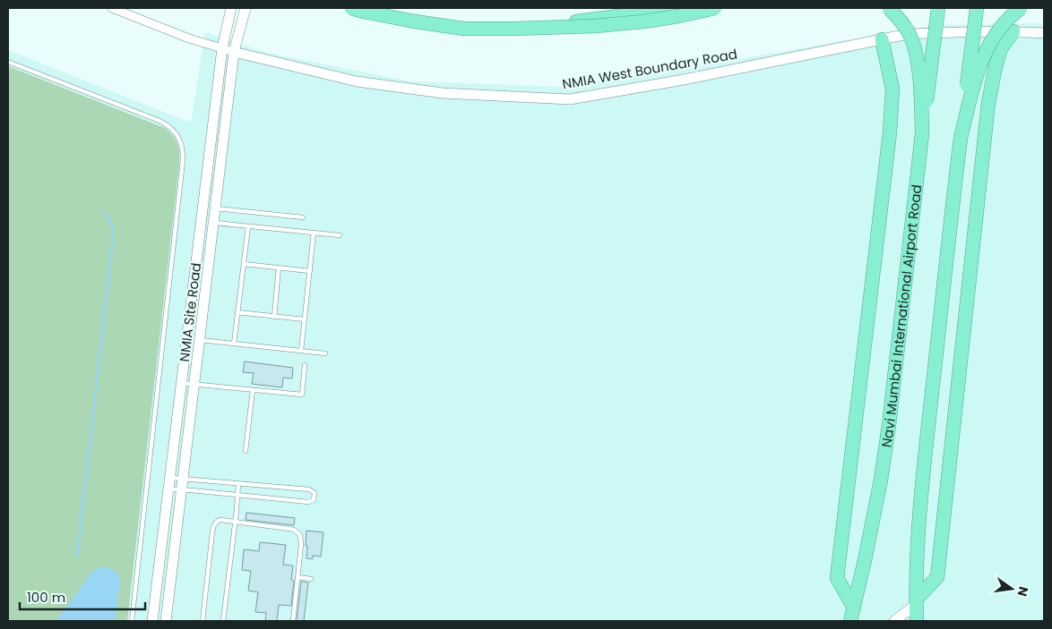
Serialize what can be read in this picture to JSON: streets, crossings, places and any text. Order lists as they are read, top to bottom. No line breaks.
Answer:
{"streets":{"highway":["Navi Mumbai International Airport Road"],"street":["NMIA West Boundary Road","NMIA Site Road"]},"crossings":[["NMIA West Boundary Road","NMIA Site Road"]],"scale_bar":"100 m","north":"right"}
